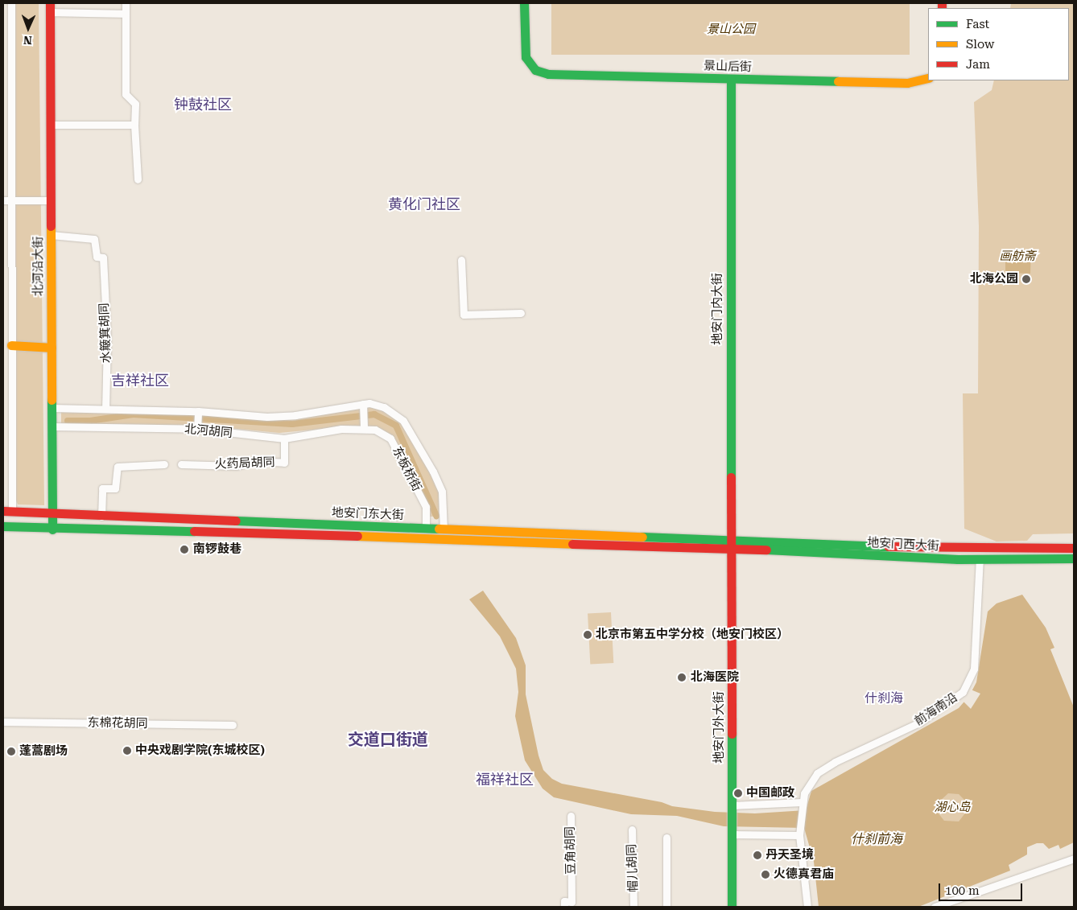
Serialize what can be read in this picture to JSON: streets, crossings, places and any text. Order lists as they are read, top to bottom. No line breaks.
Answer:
{"streets":{"main road":["景山后街","北河沿大街","地安门内大街","地安门东大街","地安门西大街","地安门外大街"],"street":["水簸箕胡同","北河胡同","火药局胡同","东板桥街","前海南沿","东棉花胡同","豆角胡同","帽儿胡同"]},"crossings":[["景山后街","地安门内大街"],["北河沿大街","水簸箕胡同"],["北河沿大街","北河胡同"],["北河沿大街","地安门东大街"],["地安门内大街","地安门东大街"],["地安门内大街","地安门西大街"],["地安门内大街","地安门外大街"],["北河胡同","火药局胡同"],["北河胡同","东板桥街"],["东板桥街","地安门东大街"],["地安门东大街","地安门西大街"],["地安门东大街","地安门外大街"],["地安门西大街","前海南沿"],["地安门西大街","地安门外大街"]],"districts":["钟鼓社区","黄化门社区","吉祥社区","什刹海","交道口街道","福祥社区"],"water":["什刹前海"],"parks":["景山公园","画舫斋","湖心岛"],"places":["北海公园","南锣鼓巷","北京市第五中学分校（地安门校区）","北海医院","中央戏剧学院(东城校区)","蓬蒿剧场","中国邮政","丹天圣境","火德真君庙"],"legend":["Fast","Slow","Jam"],"scale_bar":"100 m","north":"bottom"}
